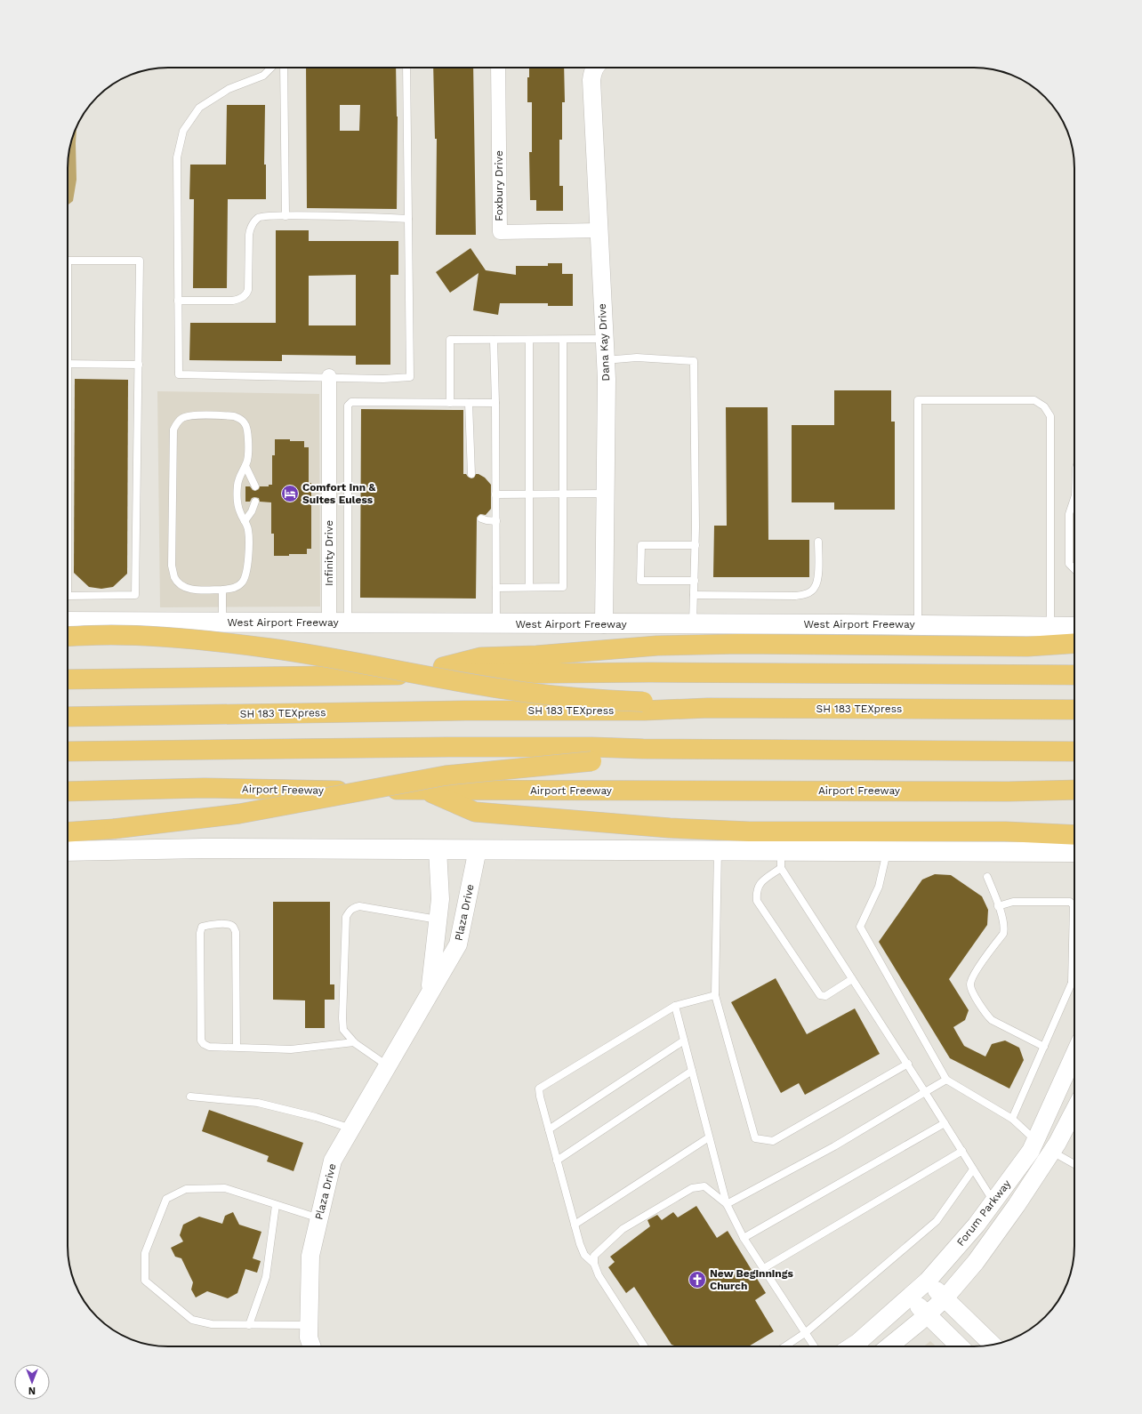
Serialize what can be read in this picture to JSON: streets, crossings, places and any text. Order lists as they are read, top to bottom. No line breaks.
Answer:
{"streets":{"highway":["SH 183 TEXpress","Airport Freeway"],"main road":["West Airport Freeway"],"street":["Foxbury Drive","Dana Kay Drive","Infinity Drive","Plaza Drive","Forum Parkway"]},"crossings":[["Foxbury Drive","Dana Kay Drive"],["Dana Kay Drive","West Airport Freeway"],["Infinity Drive","West Airport Freeway"]],"places":{"hotel":["Comfort Inn & Suites Euless"],"church":["New Beginnings Church"]},"north":"bottom"}
